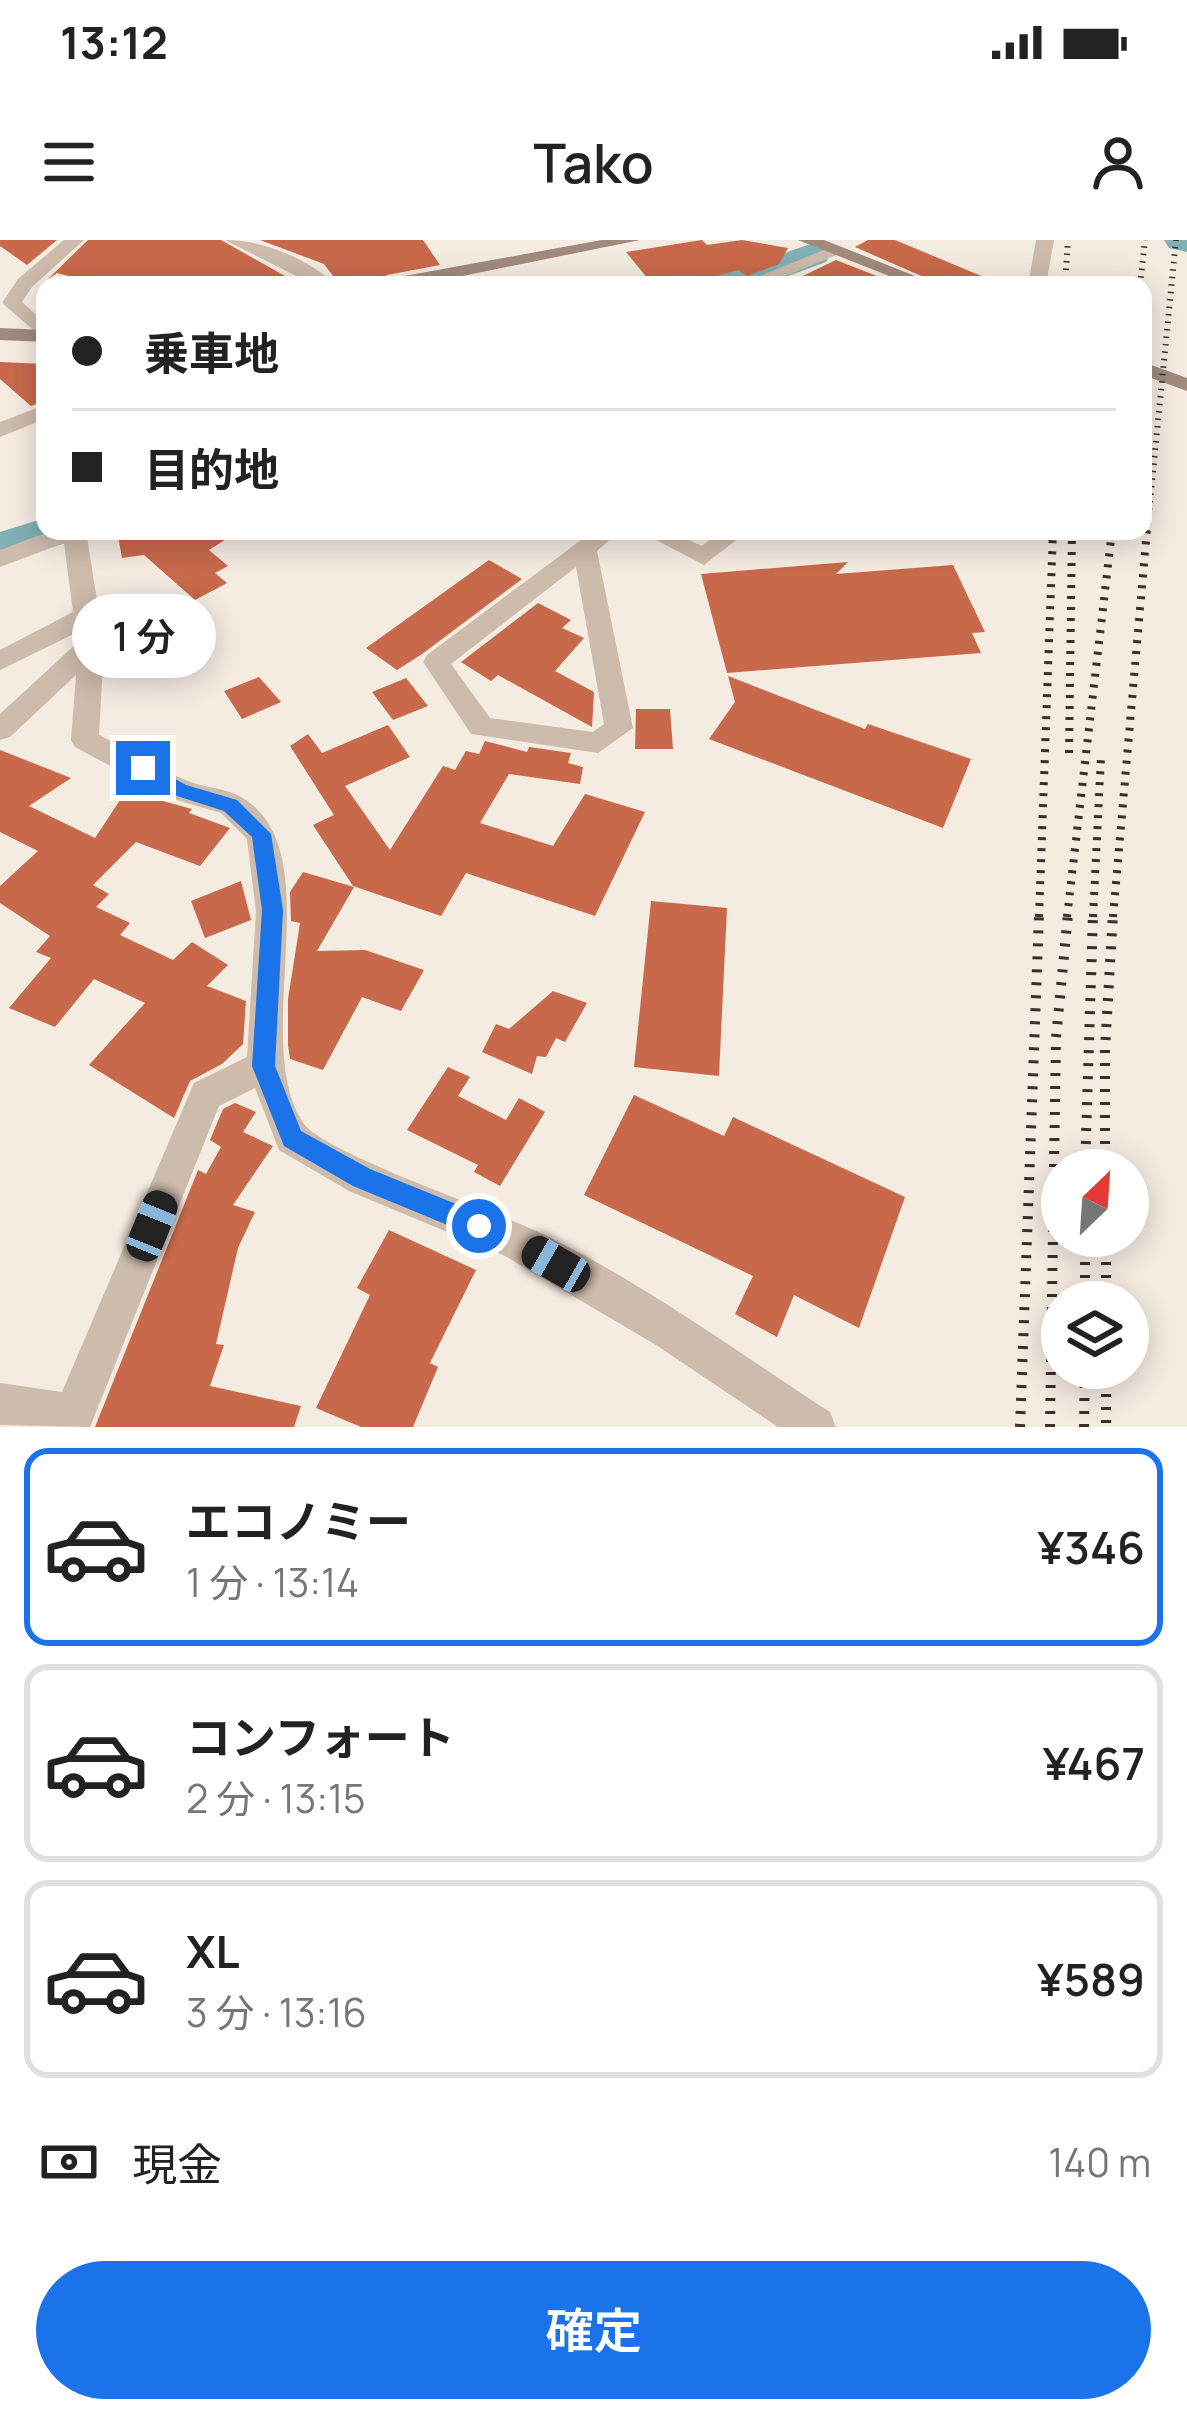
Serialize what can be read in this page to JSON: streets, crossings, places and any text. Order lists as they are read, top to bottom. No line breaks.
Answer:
{"north":"top right","page":{"status":"13:12","header":"Tako","banner":["乗車地","目的地"],"bubble":"1 分","list":[{"name":"エコノミー","note":"1 分 · 13:14","value":"¥346"},{"name":"コンフォート","note":"2 分 · 13:15","value":"¥467"},{"name":"XL","note":"3 分 · 13:16","value":"¥589"}],"pay":["現金","140 m"],"buttons":"確定"}}
